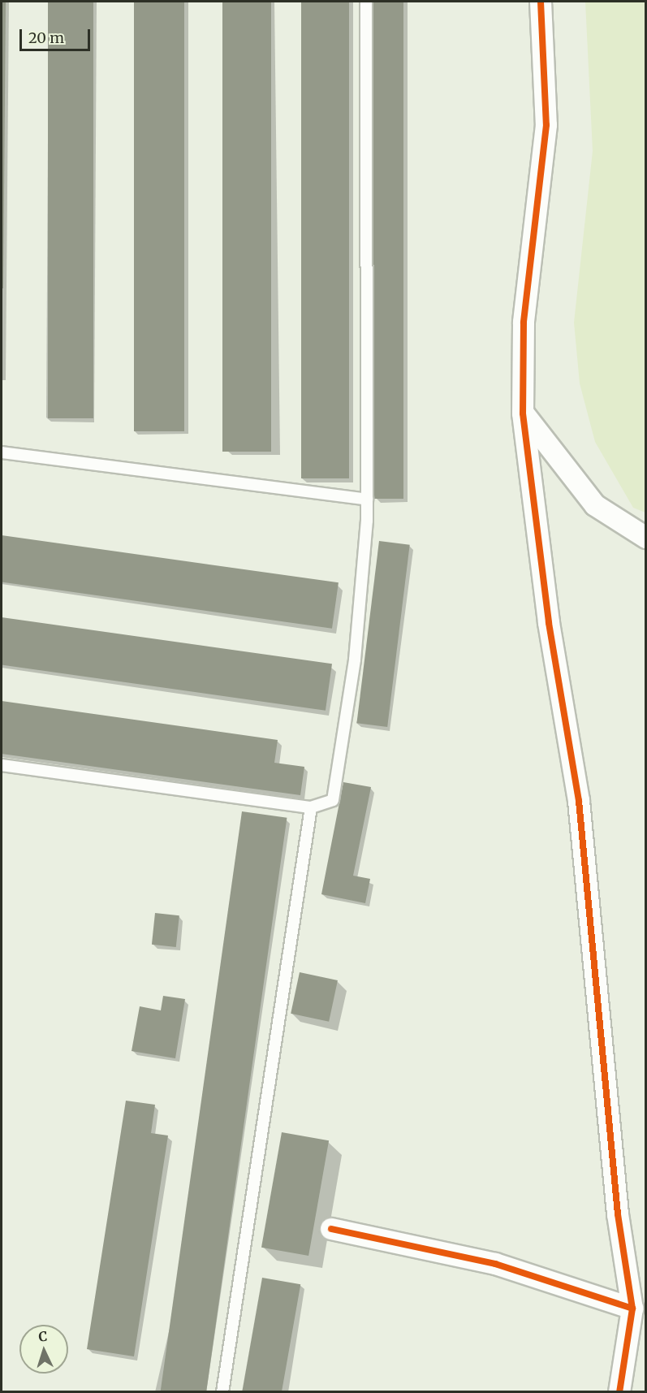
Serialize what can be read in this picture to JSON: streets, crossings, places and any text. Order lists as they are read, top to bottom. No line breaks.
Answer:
{"scale_bar":"20 m","north":"top"}
